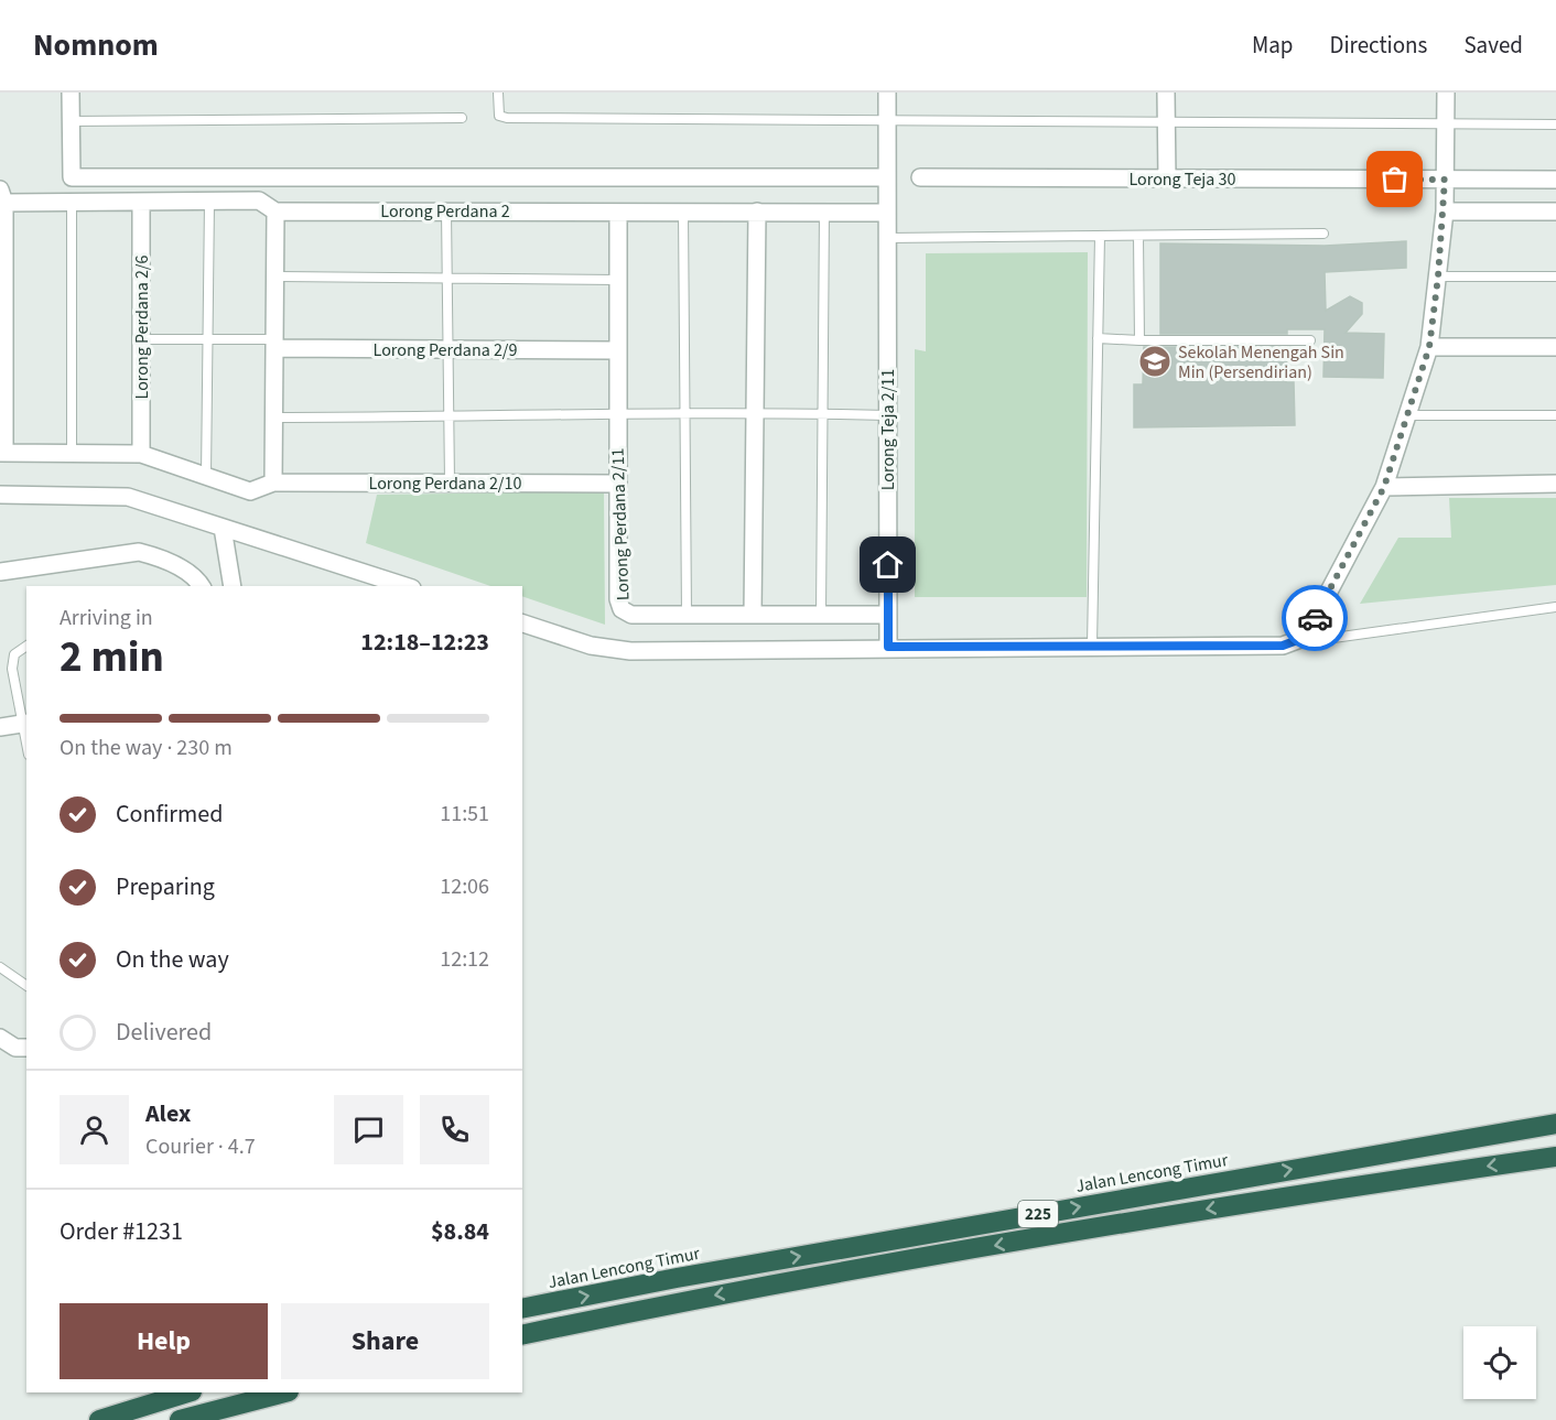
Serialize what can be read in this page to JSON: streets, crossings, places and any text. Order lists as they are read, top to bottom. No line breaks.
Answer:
{"streets":{"highway":["Jalan Lencong Timur","225"],"street":["Lorong Teja 30","Lorong Perdana 2","Lorong Perdana 2/6","Lorong Perdana 2/9","Lorong Teja 2/11","Lorong Perdana 2/10","Lorong Perdana 2/11"]},"crossings":[["Lorong Perdana 2","Lorong Teja 2/11"],["Lorong Perdana 2","Lorong Perdana 2/11"],["Lorong Perdana 2/6","Lorong Perdana 2/10"],["Lorong Perdana 2/9","Lorong Perdana 2/11"],["Lorong Teja 2/11","Lorong Perdana 2/11"],["Lorong Perdana 2/10","Lorong Perdana 2/11"]],"places":{"school or university":["Sekolah Menengah Sin Min (Persendirian)"]},"page":{"header":"Nomnom","nav":["Map","Directions","Saved"],"heading":["2 min","Arriving in","12:18–12:23"],"panel":["Alex","Courier · 4.7","Order #1231","$8.84"],"bar":"On the way · 230 m","list":[["Confirmed","11:51"],["Preparing","12:06"],["On the way","12:12"],"Delivered"],"buttons":["Help","Share"]}}
